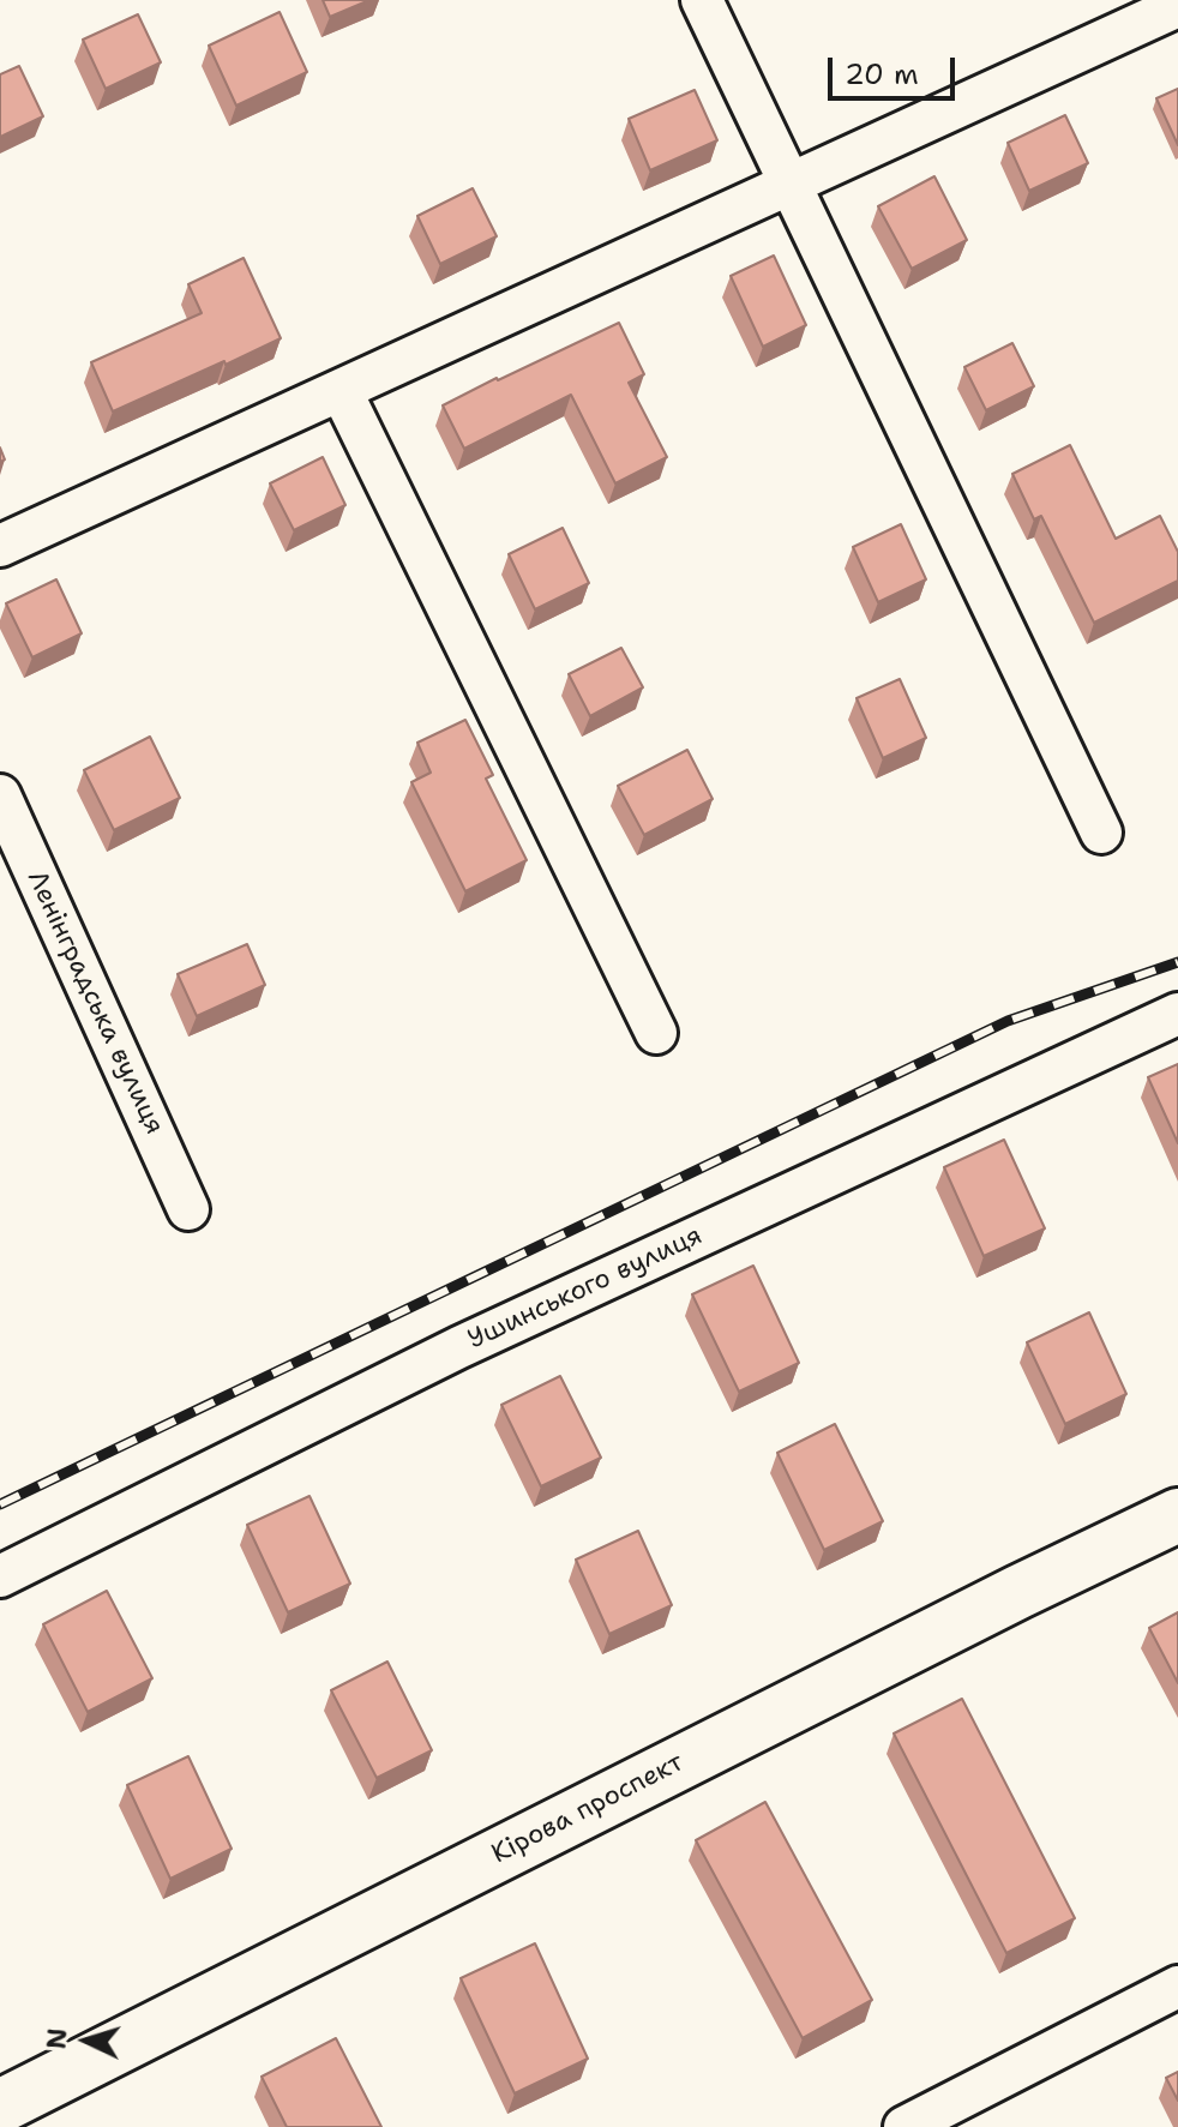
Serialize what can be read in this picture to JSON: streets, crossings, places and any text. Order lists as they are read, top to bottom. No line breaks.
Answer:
{"streets":{"street":["Ленінградська вулиця","Ушинського вулиця","Кірова проспект"]},"scale_bar":"20 m","north":"left"}
